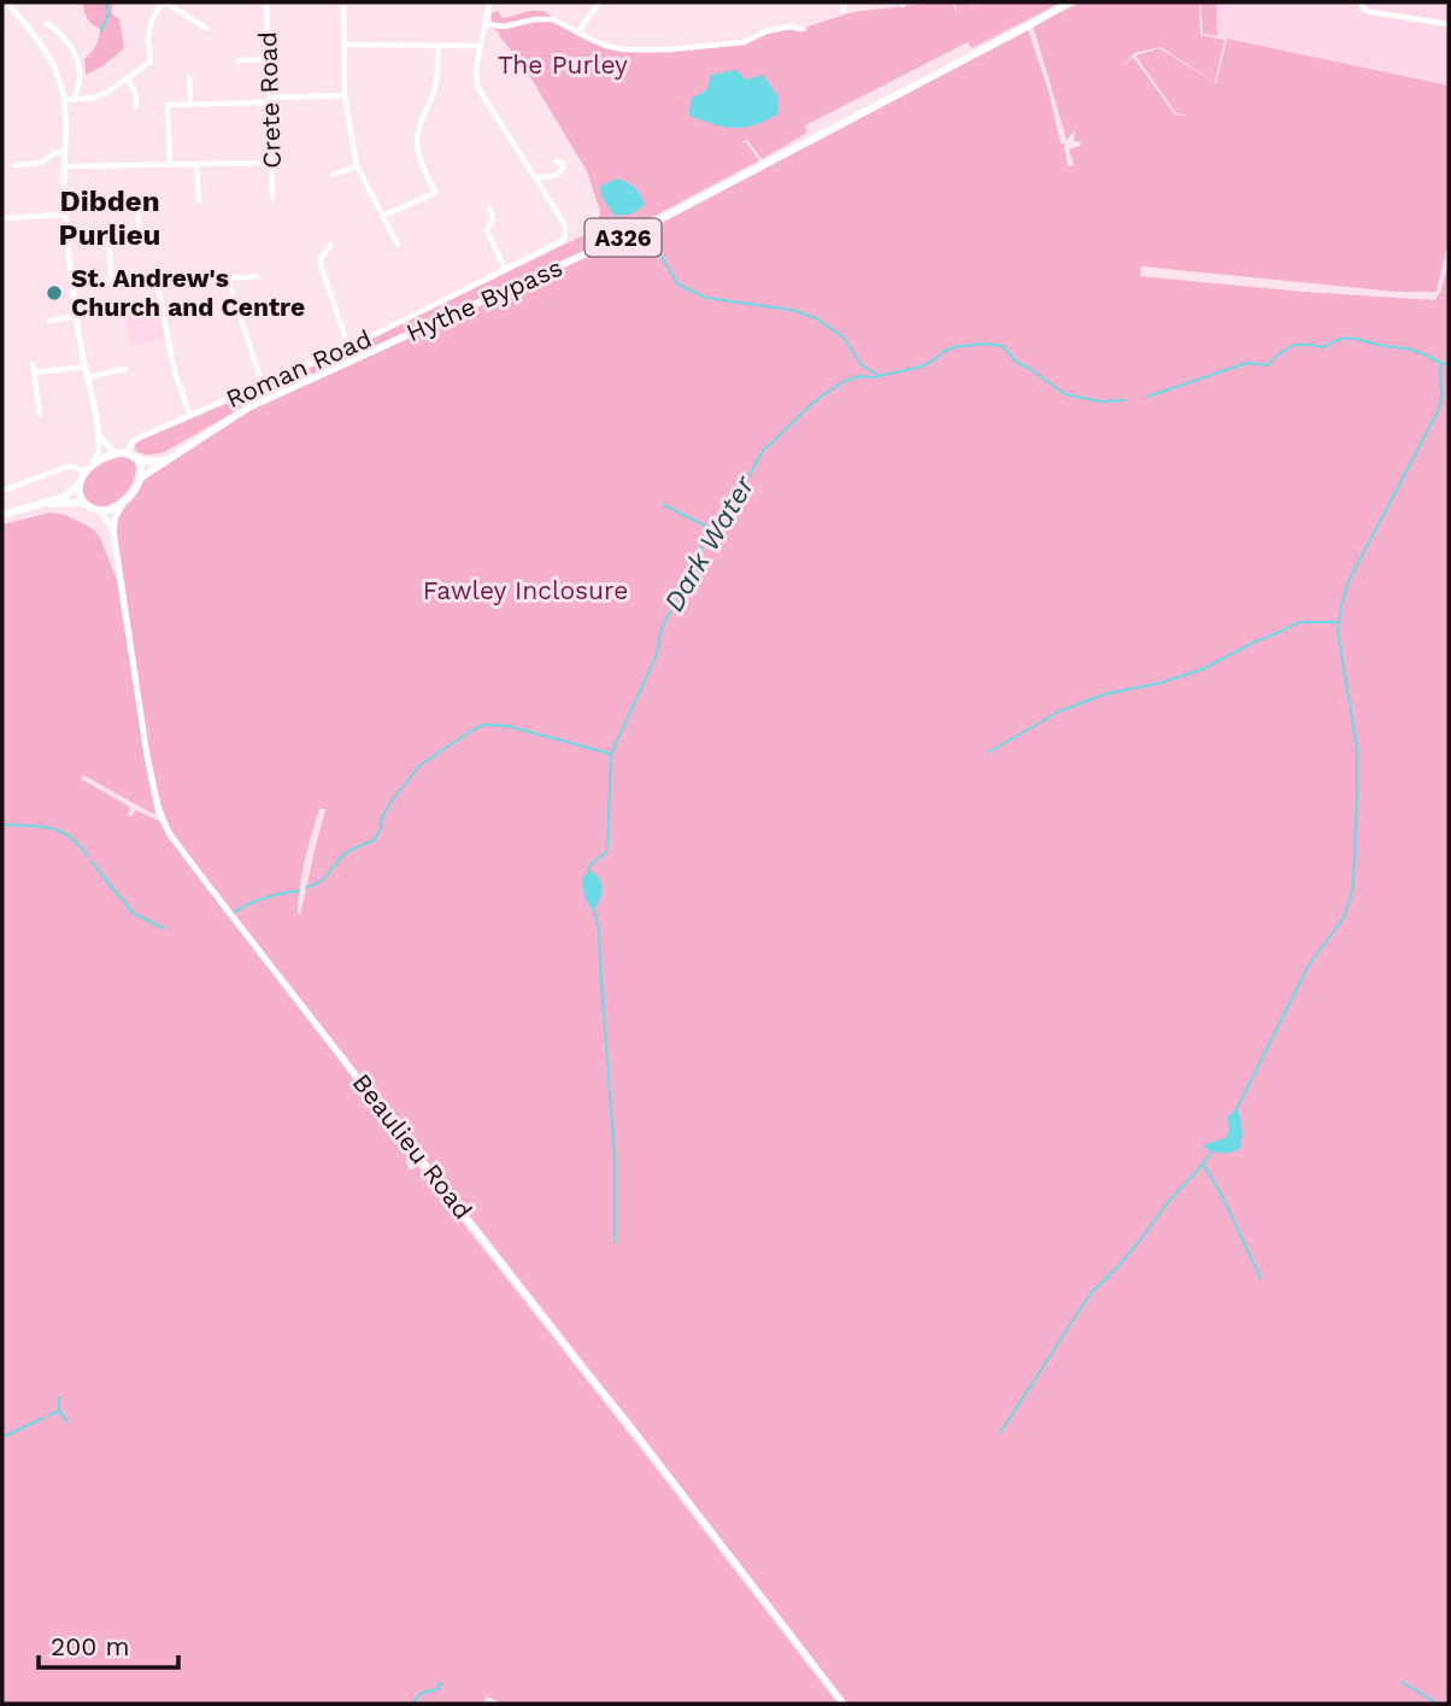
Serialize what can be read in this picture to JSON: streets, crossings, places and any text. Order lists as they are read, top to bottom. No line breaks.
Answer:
{"streets":{"main road":["A326","Hythe Bypass","Beaulieu Road"],"street":["Crete Road","Roman Road"]},"crossings":[["Hythe Bypass","Roman Road"],["Hythe Bypass","Beaulieu Road"],["Roman Road","Beaulieu Road"]],"districts":["Dibden Purlieu"],"water":["Dark Water"],"parks":["The Purley","Fawley Inclosure"],"places":["St. Andrew's Church and Centre"],"scale_bar":"200 m"}
